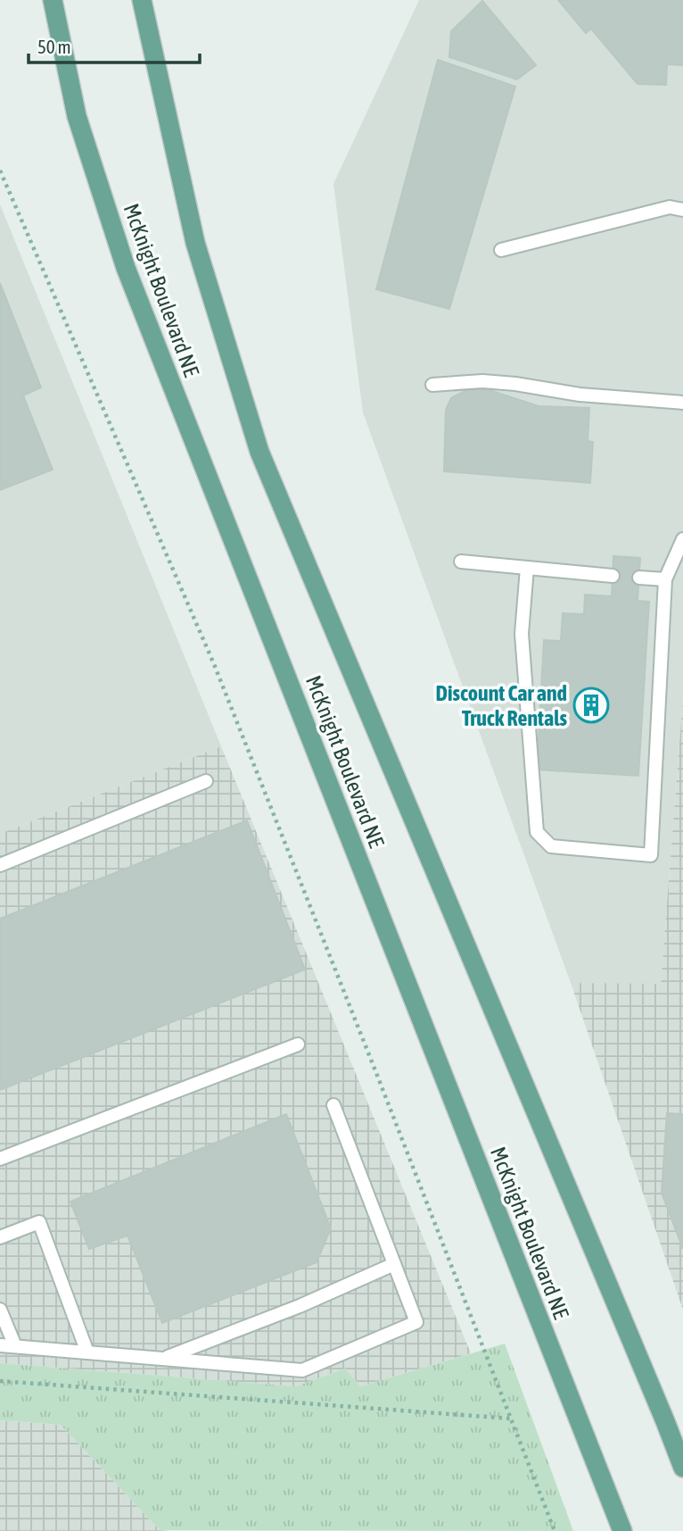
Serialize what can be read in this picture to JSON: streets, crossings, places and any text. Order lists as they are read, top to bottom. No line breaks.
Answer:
{"streets":{"main road":["McKnight Boulevard NE"]},"places":{"building":["Discount Car and Truck Rentals"]},"scale_bar":"50 m"}
